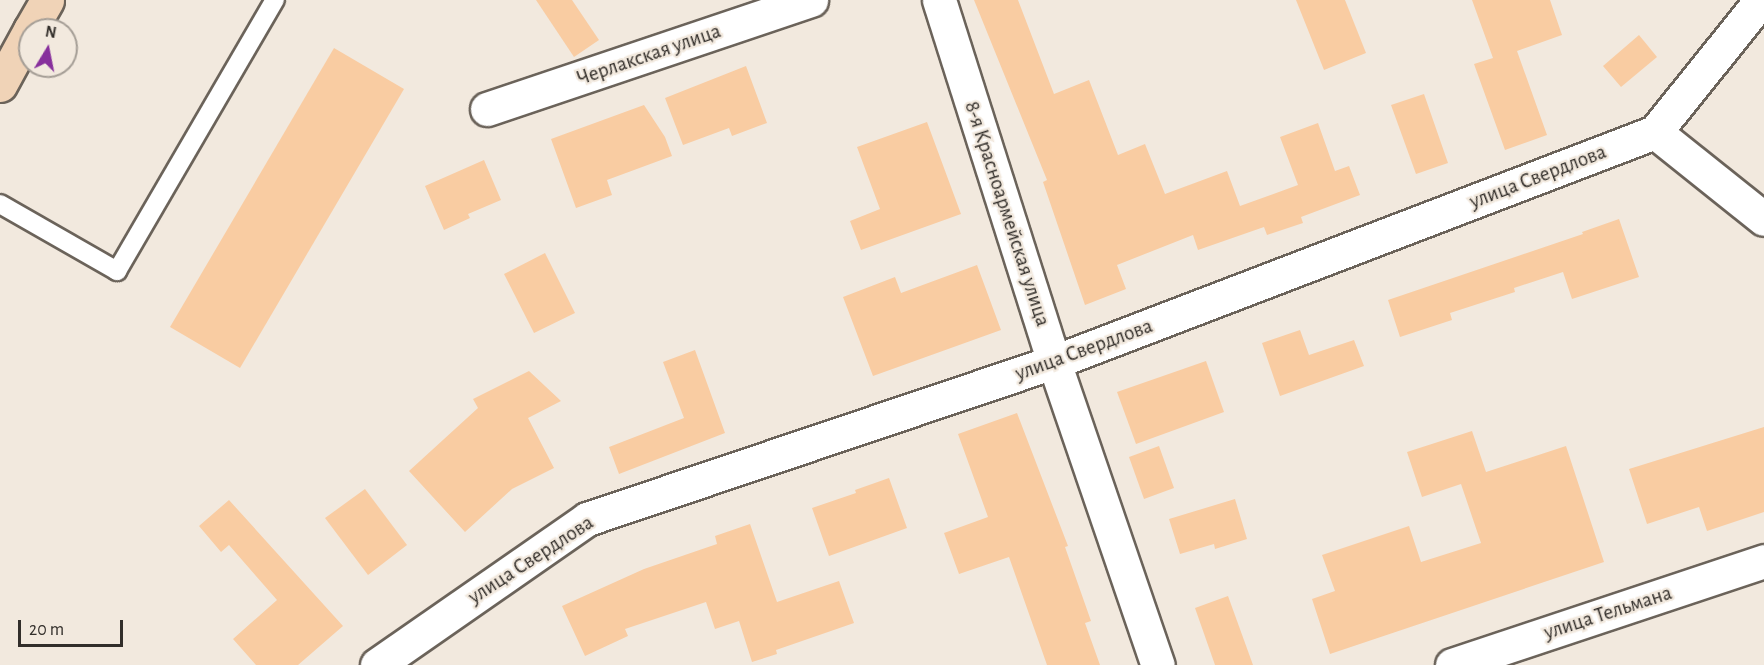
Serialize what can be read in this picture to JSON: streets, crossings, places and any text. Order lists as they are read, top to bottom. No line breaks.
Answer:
{"streets":{"street":["Черлакская улица","улица Свердлова","8-я Красноармейская улица","улица Тельмана"]},"crossings":[["улица Свердлова","8-я Красноармейская улица"]],"scale_bar":"20 m","north":"top"}
